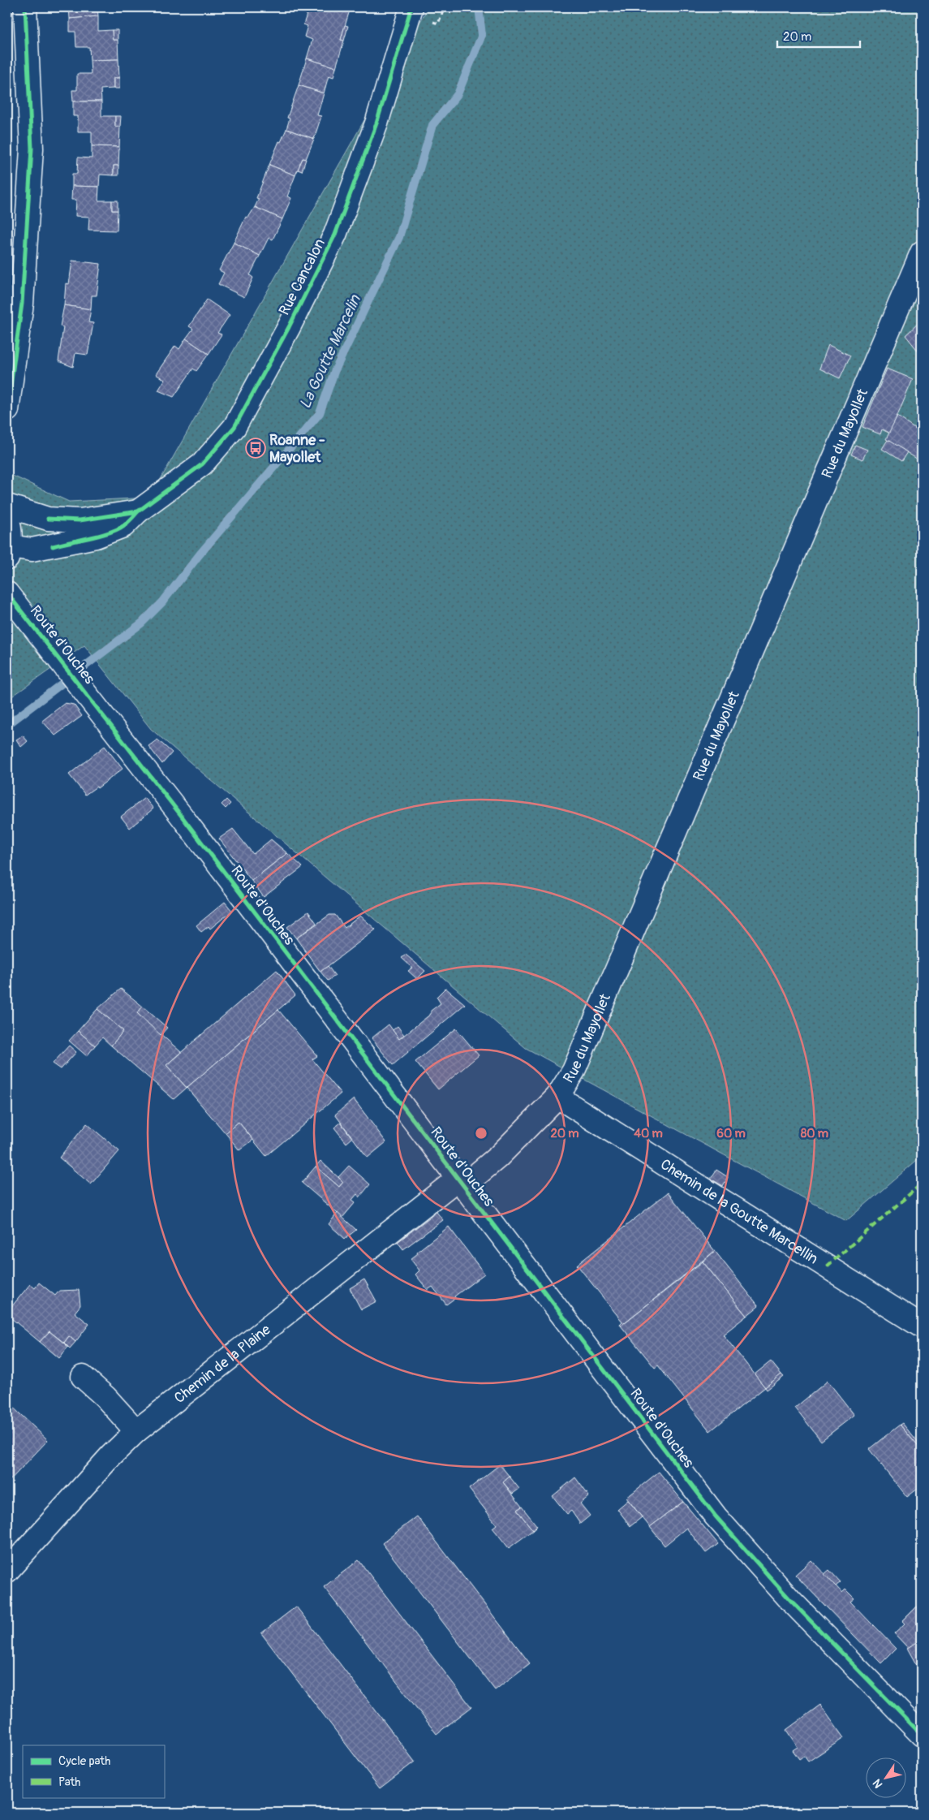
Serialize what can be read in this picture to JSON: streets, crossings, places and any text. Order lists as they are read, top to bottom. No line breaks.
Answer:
{"streets":{"street":["Rue Cancalon","Rue du Mayollet","Route d'Ouches","Chemin de la Goutte Marcellin","Chemin de la Plaine"]},"crossings":[["Rue du Mayollet","Route d'Ouches"],["Rue du Mayollet","Chemin de la Goutte Marcellin"],["Rue du Mayollet","Chemin de la Plaine"],["Route d'Ouches","Chemin de la Plaine"]],"water":["La Goutte Marcelin"],"places":{"bus stop":["Roanne - Mayollet"]},"legend":["Cycle path","Path"],"scale_bar":"20 m","north":"bottom left","rings":["20 m","40 m","60 m","80 m"]}
